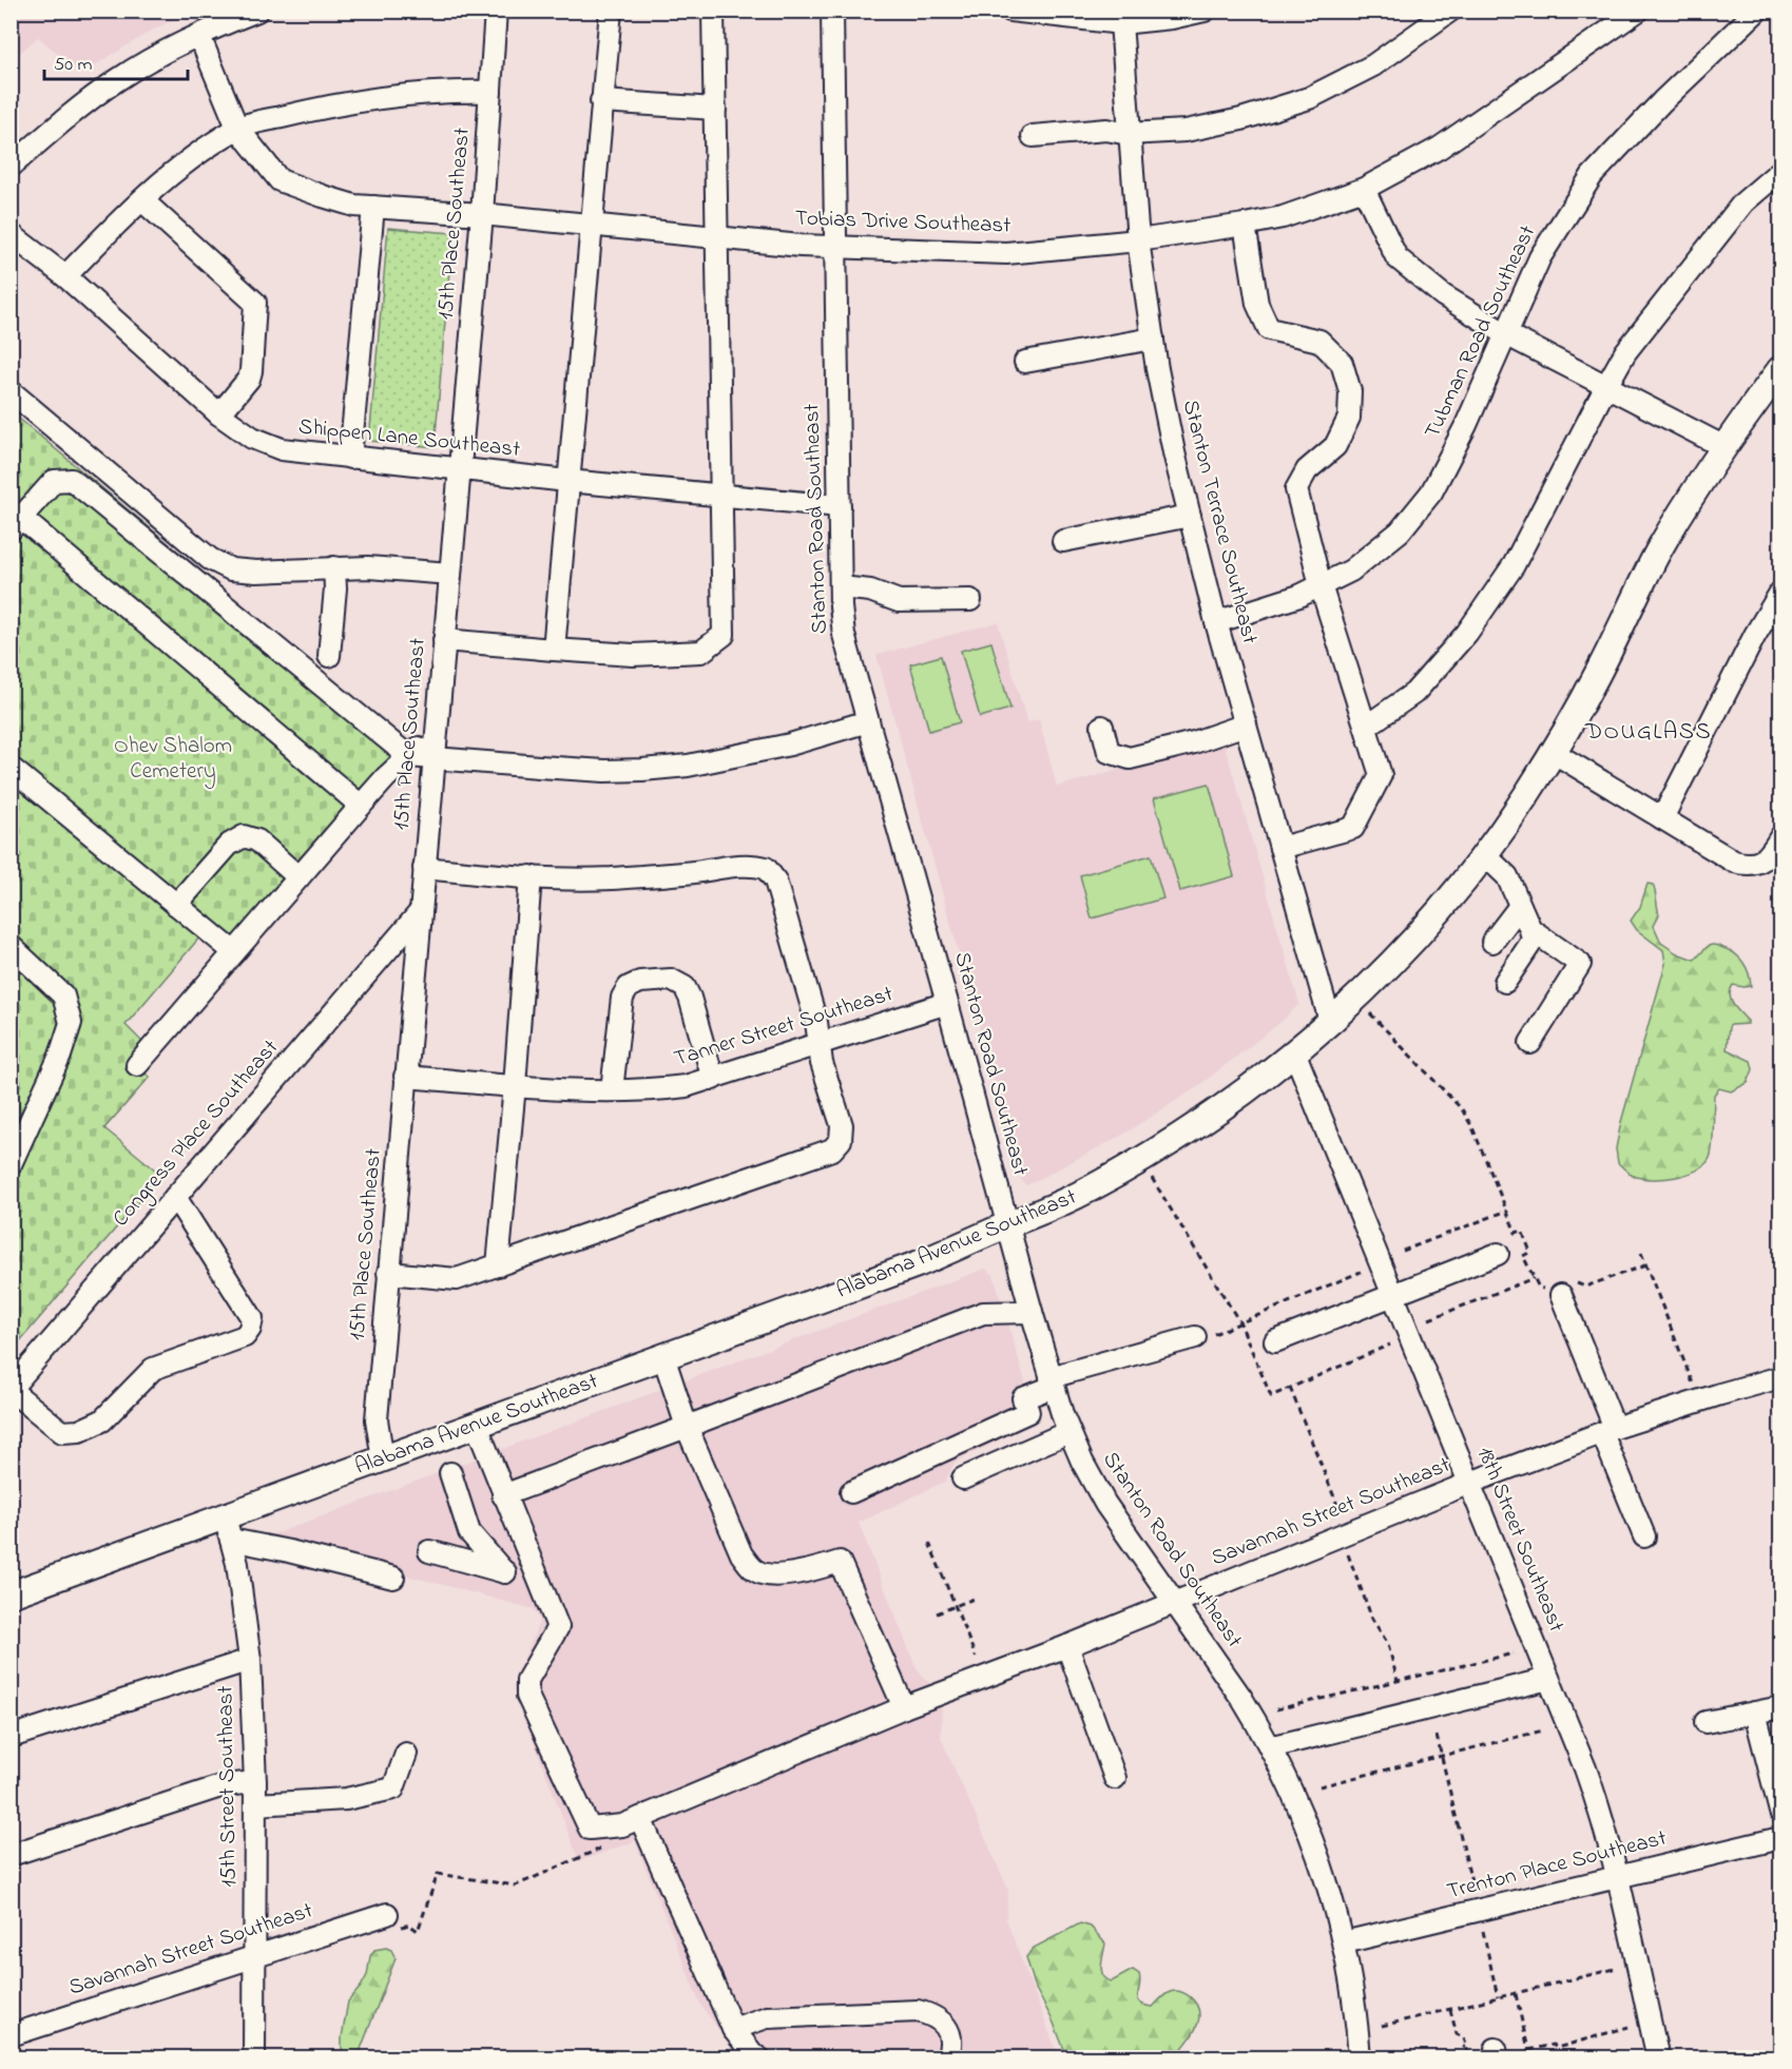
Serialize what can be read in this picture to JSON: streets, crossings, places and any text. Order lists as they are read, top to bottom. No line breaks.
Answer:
{"streets":{"main road":["Alabama Avenue Southeast"],"street":["Tobias Drive Southeast","15th Place Southeast","Tubman Road Southeast","Shippen Lane Southeast","Stanton Road Southeast","Stanton Terrace Southeast","Tanner Street Southeast","Congress Place Southeast","Savannah Street Southeast","18th Street Southeast","15th Street Southeast","Trenton Place Southeast"]},"crossings":[["Tobias Drive Southeast","15th Place Southeast"],["Tobias Drive Southeast","Stanton Road Southeast"],["Tobias Drive Southeast","Stanton Terrace Southeast"],["15th Place Southeast","Shippen Lane Southeast"],["15th Place Southeast","Tanner Street Southeast"],["15th Place Southeast","Congress Place Southeast"],["15th Place Southeast","Alabama Avenue Southeast"],["Tubman Road Southeast","Stanton Terrace Southeast"],["Shippen Lane Southeast","Stanton Road Southeast"],["Stanton Road Southeast","Tanner Street Southeast"],["Stanton Road Southeast","Alabama Avenue Southeast"],["Stanton Road Southeast","Savannah Street Southeast"],["Stanton Road Southeast","Trenton Place Southeast"],["Stanton Terrace Southeast","Alabama Avenue Southeast"],["Alabama Avenue Southeast","18th Street Southeast"],["Alabama Avenue Southeast","15th Street Southeast"],["Savannah Street Southeast","18th Street Southeast"],["Savannah Street Southeast","15th Street Southeast"],["18th Street Southeast","Trenton Place Southeast"]],"districts":["DOUGLASS"],"parks":["Ohev Shalom Cemetery"],"scale_bar":"50 m"}
